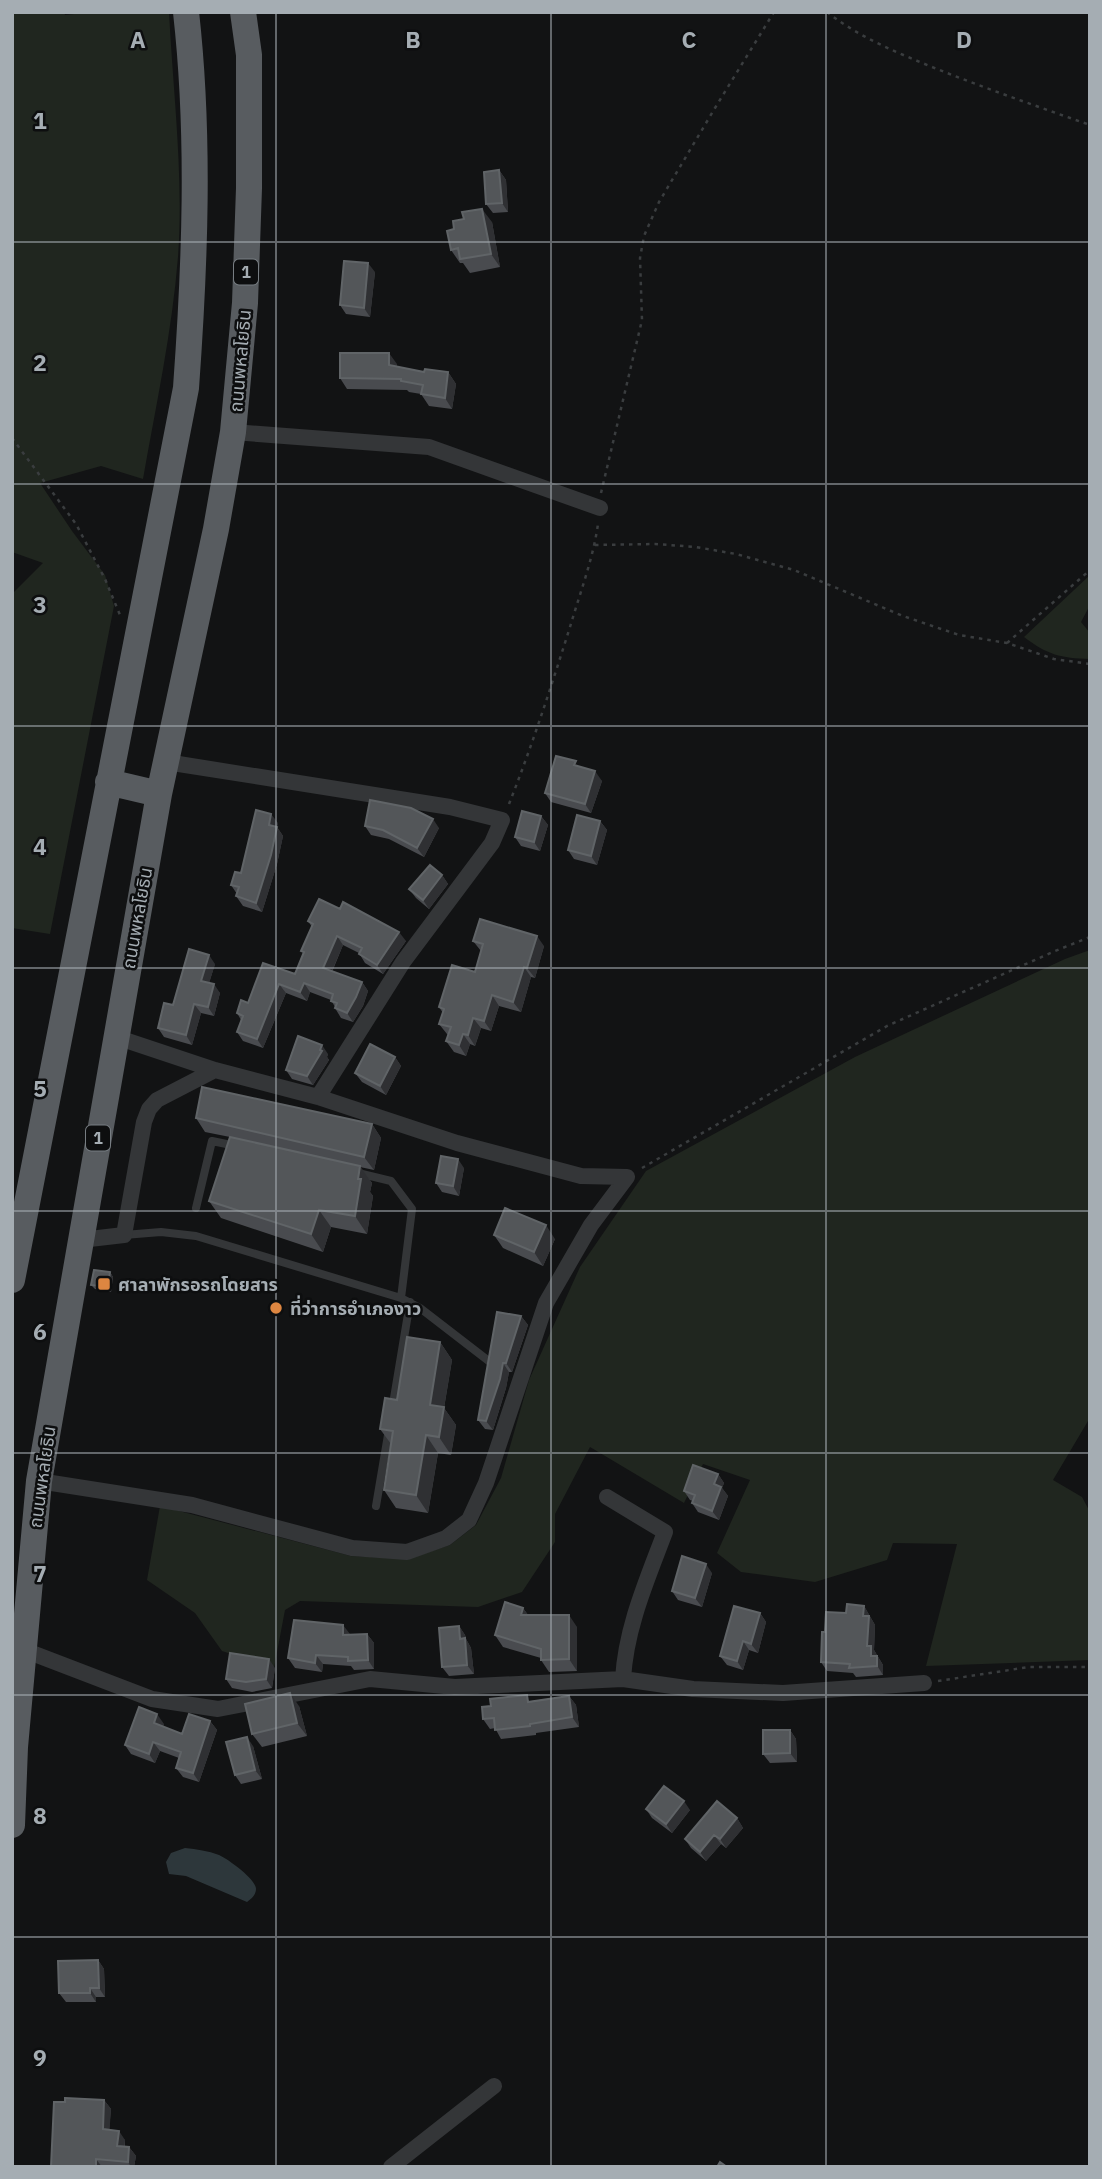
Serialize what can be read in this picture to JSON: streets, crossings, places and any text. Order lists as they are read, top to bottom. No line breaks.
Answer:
{"streets":{"highway":["1","ถนนพหลโยธิน"]},"places":{"transit":["ศาลาพักรอรถโดยสาร"],"other":["ที่ว่าการอำเภองาว"]},"grid":{"columns":["A","B","C","D"],"rows":["1","2","3","4","5","6","7","8","9"]}}
